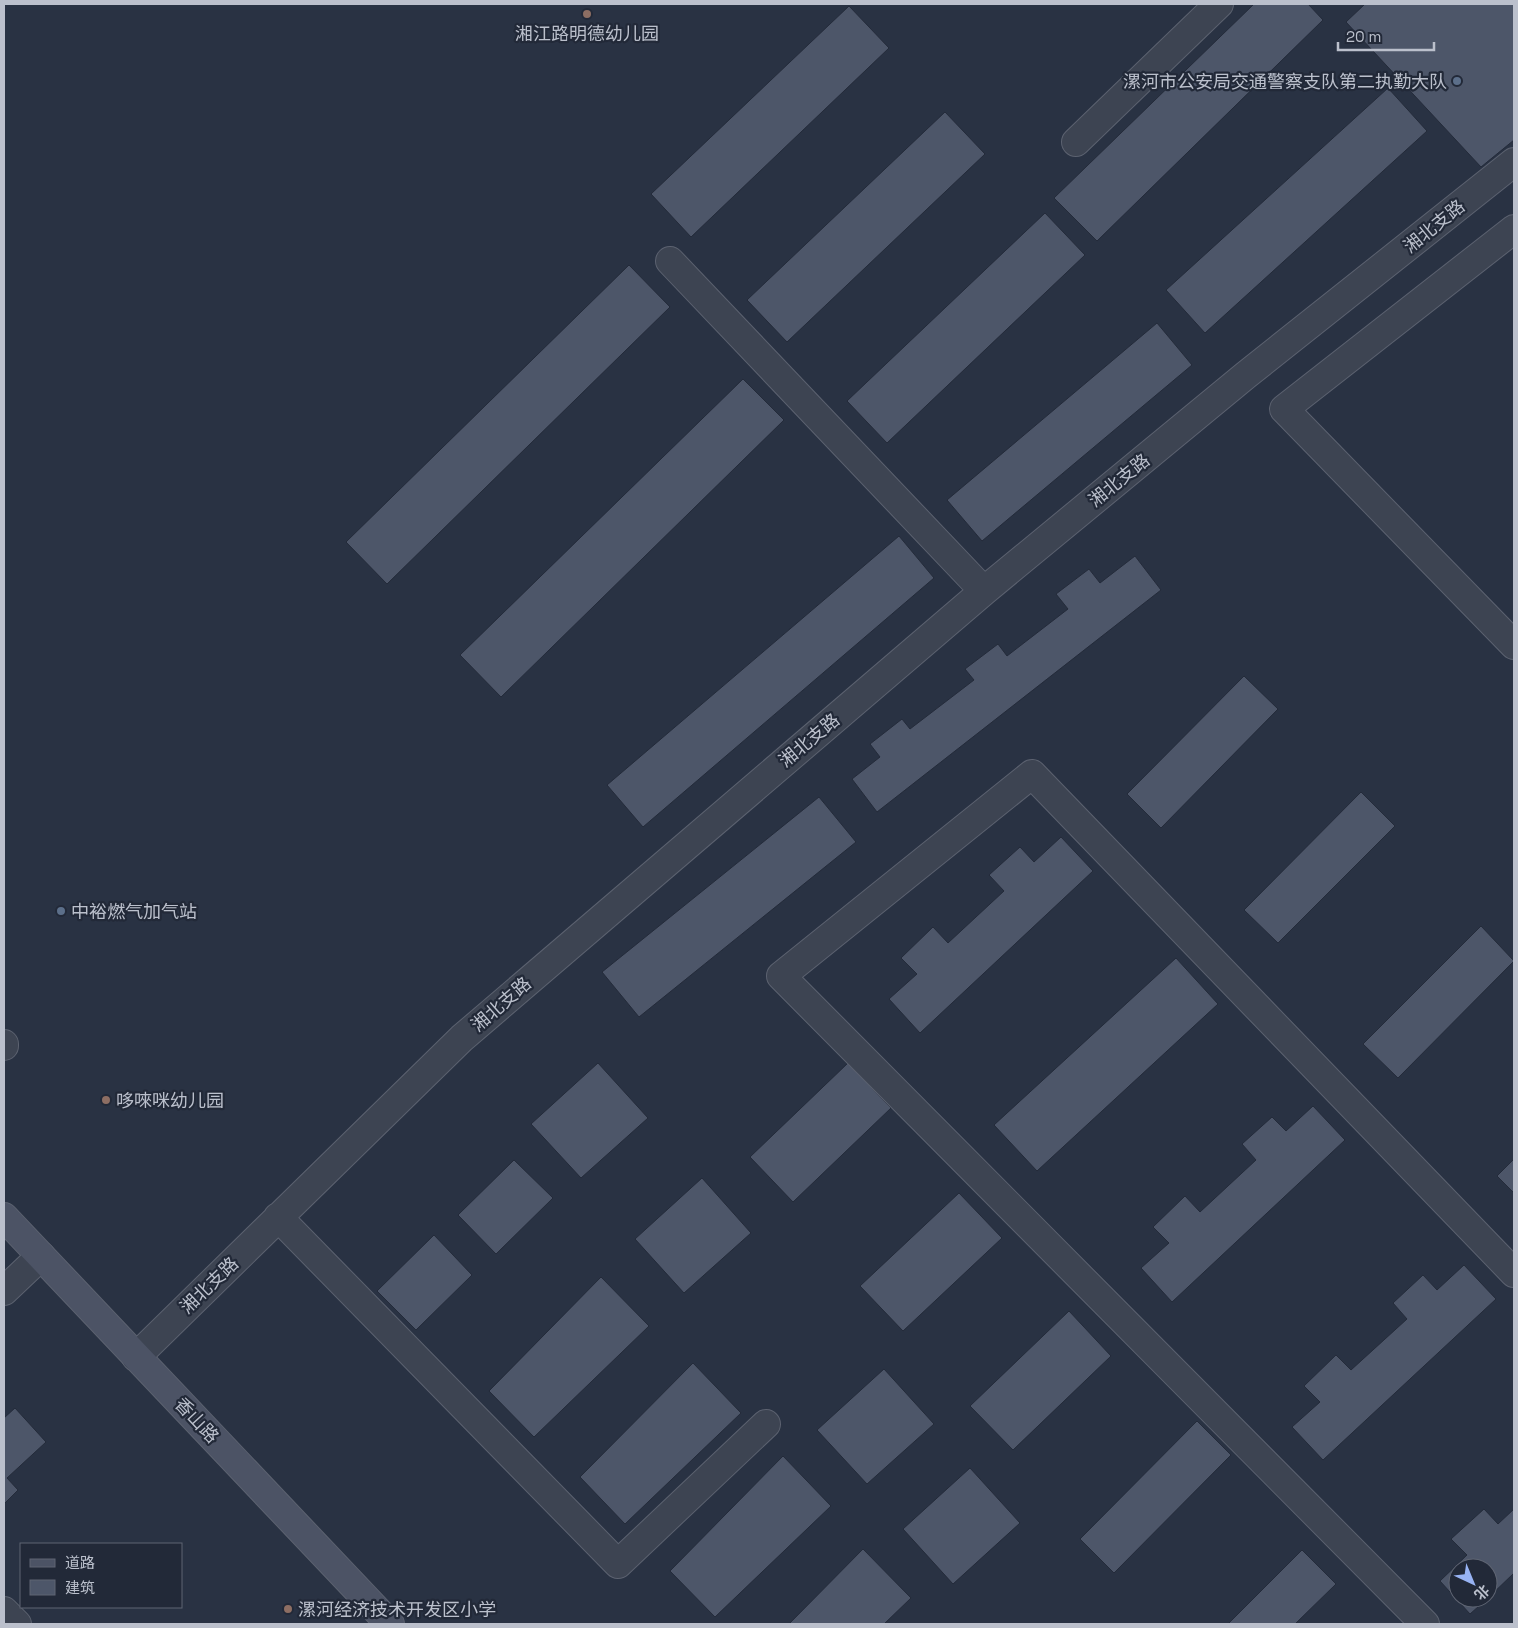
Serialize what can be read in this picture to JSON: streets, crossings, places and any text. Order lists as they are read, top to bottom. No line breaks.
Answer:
{"streets":{"street":["湘北支路","香山路"]},"crossings":[["湘北支路","香山路"]],"places":["湘江路明德幼儿园","漯河市公安局交通警察支队第二执勤大队","中裕燃气加气站","哆唻咪幼儿园","漯河经济技术开发区小学"],"legend":["道路","建筑"],"scale_bar":"20 m","north":"bottom right"}
